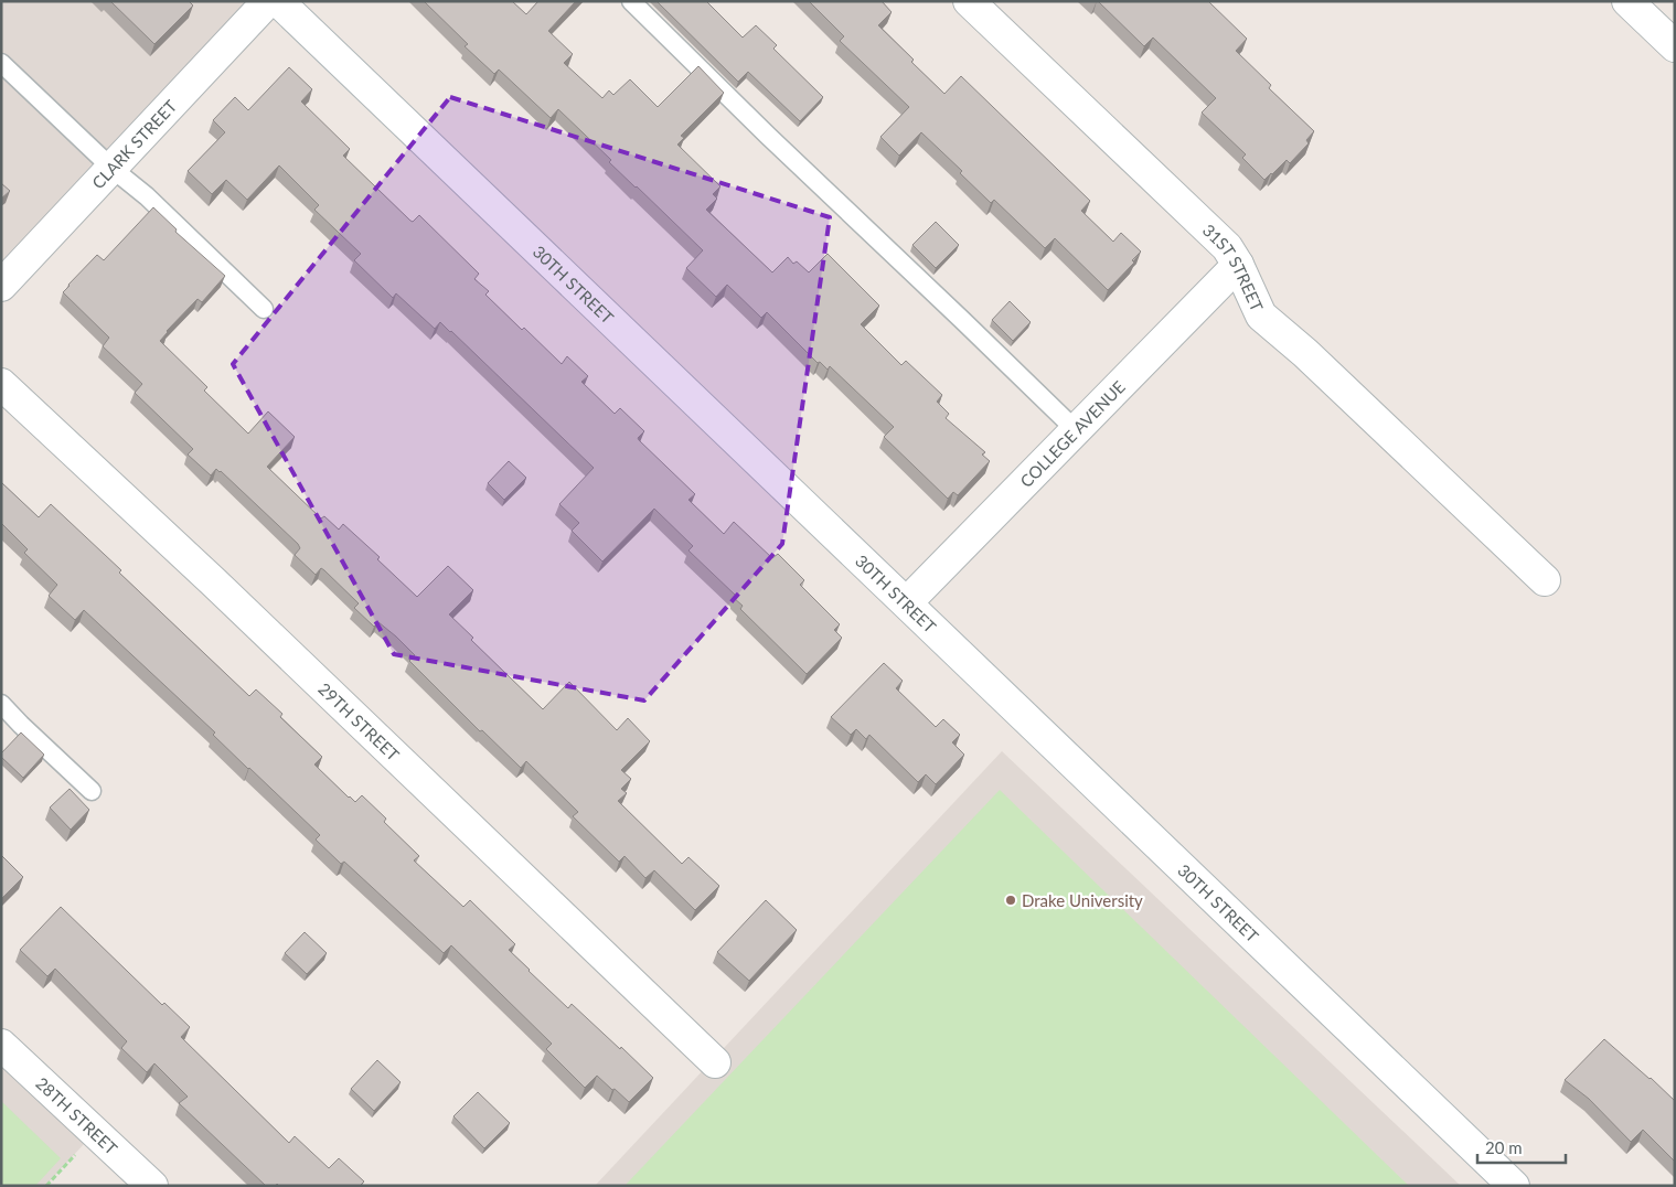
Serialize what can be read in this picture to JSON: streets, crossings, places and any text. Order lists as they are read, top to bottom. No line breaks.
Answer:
{"streets":{"street":["CLARK STREET","31ST STREET","30TH STREET","COLLEGE AVENUE","29TH STREET","28TH STREET"]},"crossings":[["31ST STREET","COLLEGE AVENUE"],["30TH STREET","COLLEGE AVENUE"]],"places":["Drake University"],"scale_bar":"20 m"}
